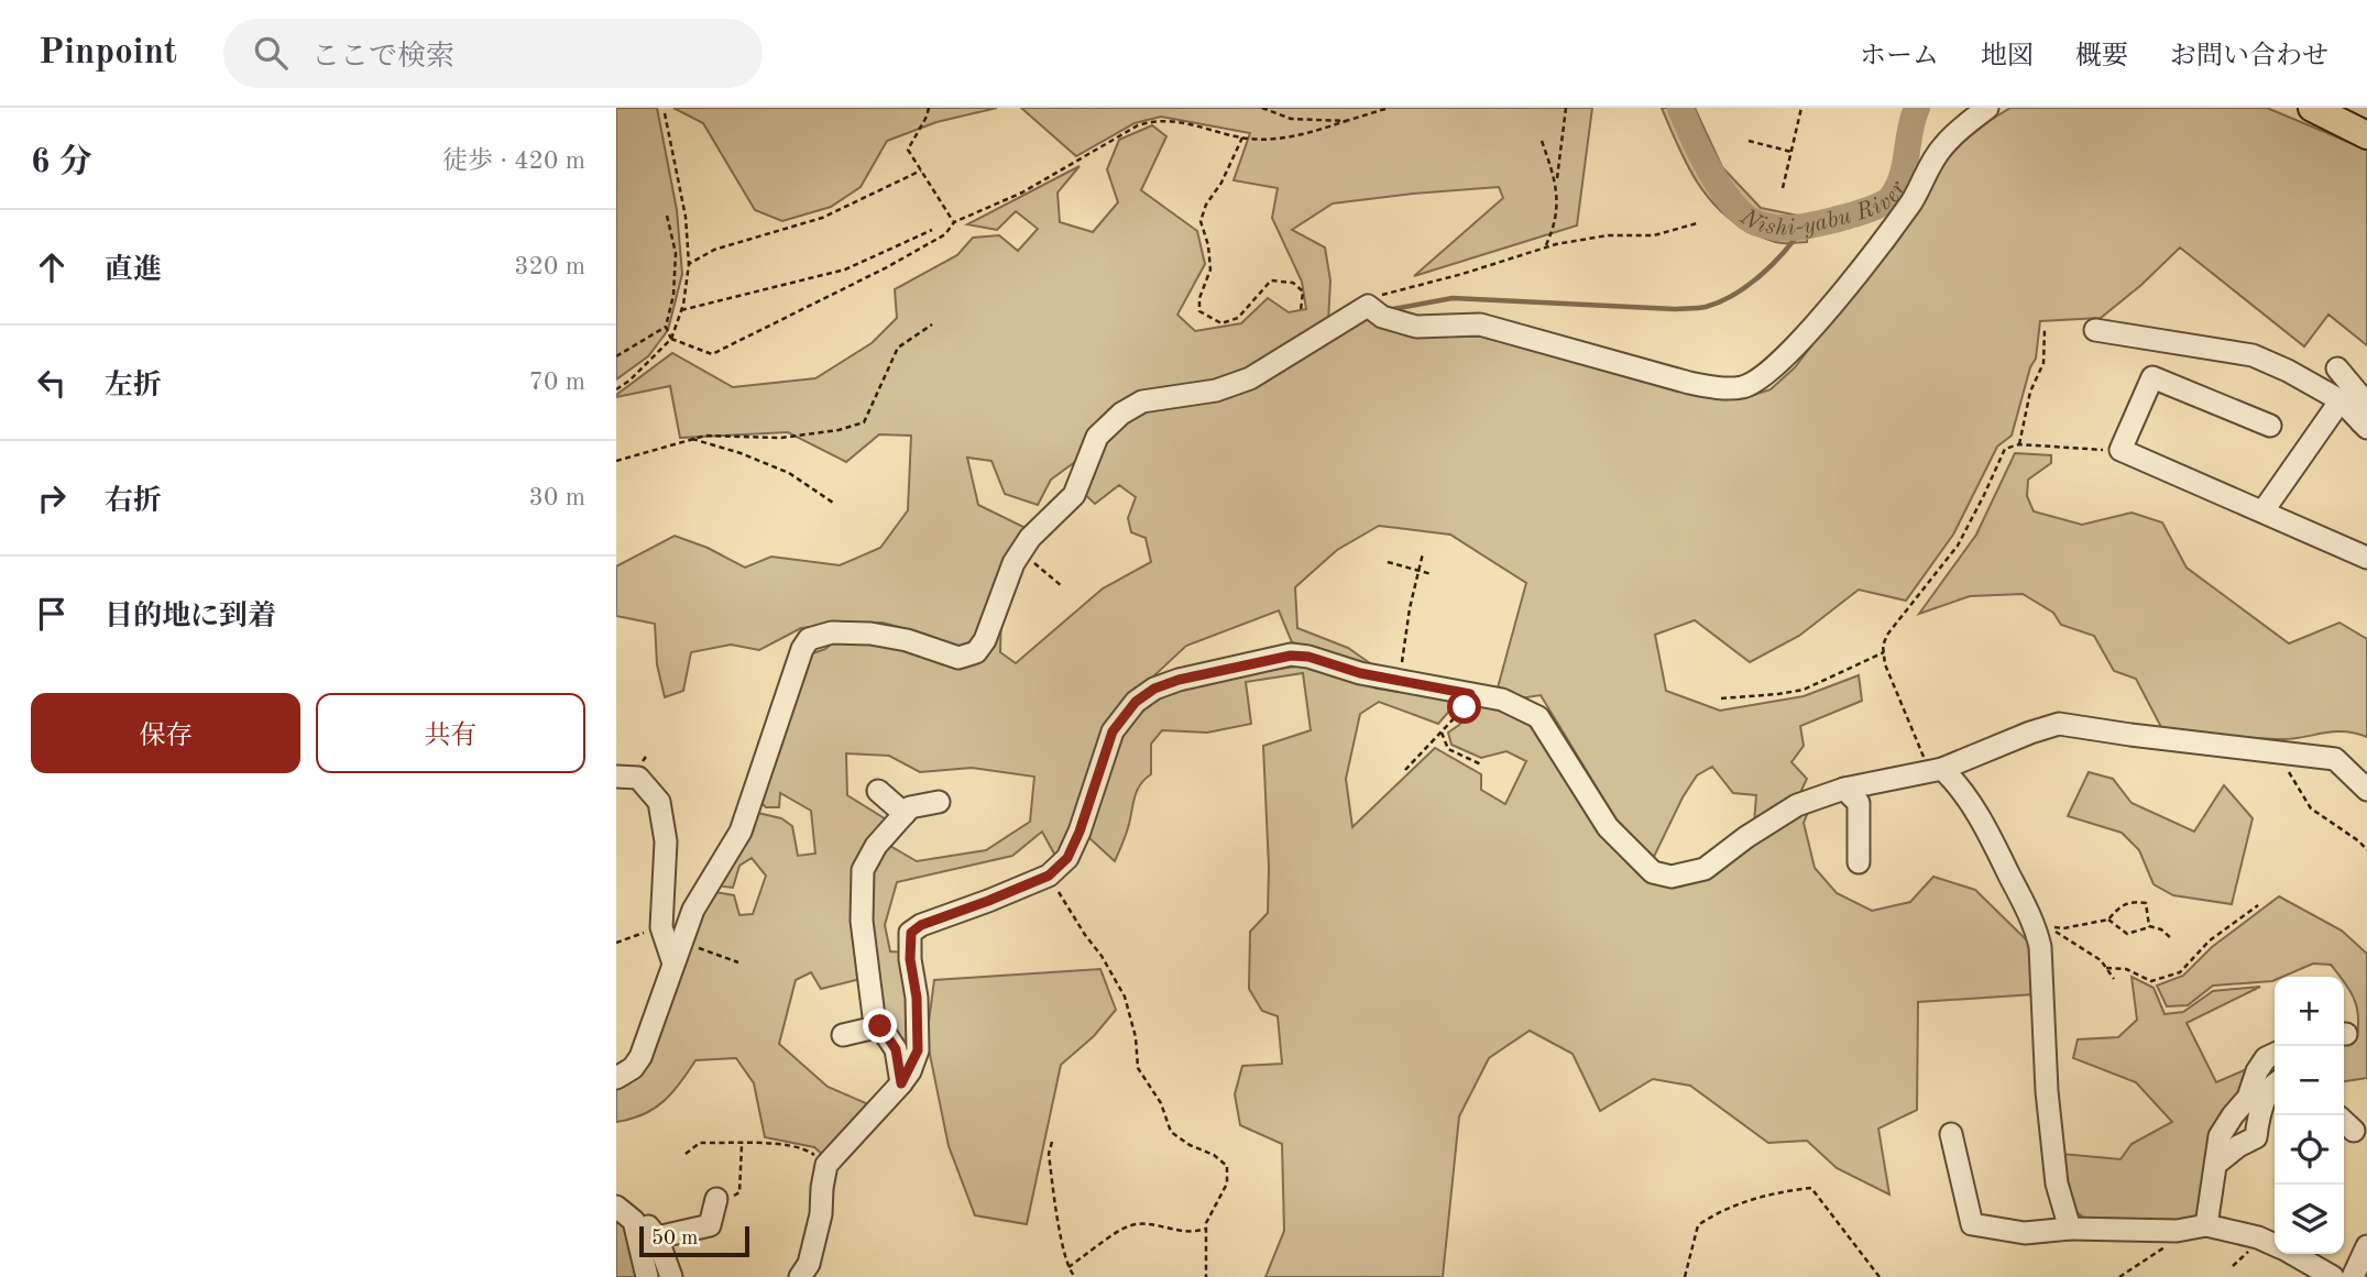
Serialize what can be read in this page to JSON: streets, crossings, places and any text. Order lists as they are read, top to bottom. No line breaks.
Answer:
{"water":["Nishi-yabu River"],"scale_bar":"50 m","page":{"header":"Pinpoint","search":"ここで検索","nav":["ホーム","地図","概要","お問い合わせ"],"heading":["6 分","徒歩 · 420 m"],"list":[["直進","320 m"],["左折","70 m"],["右折","30 m"],"目的地に到着"],"buttons":["保存","共有"],"map_buttons":["+","−"],"scale":"50 m"}}
